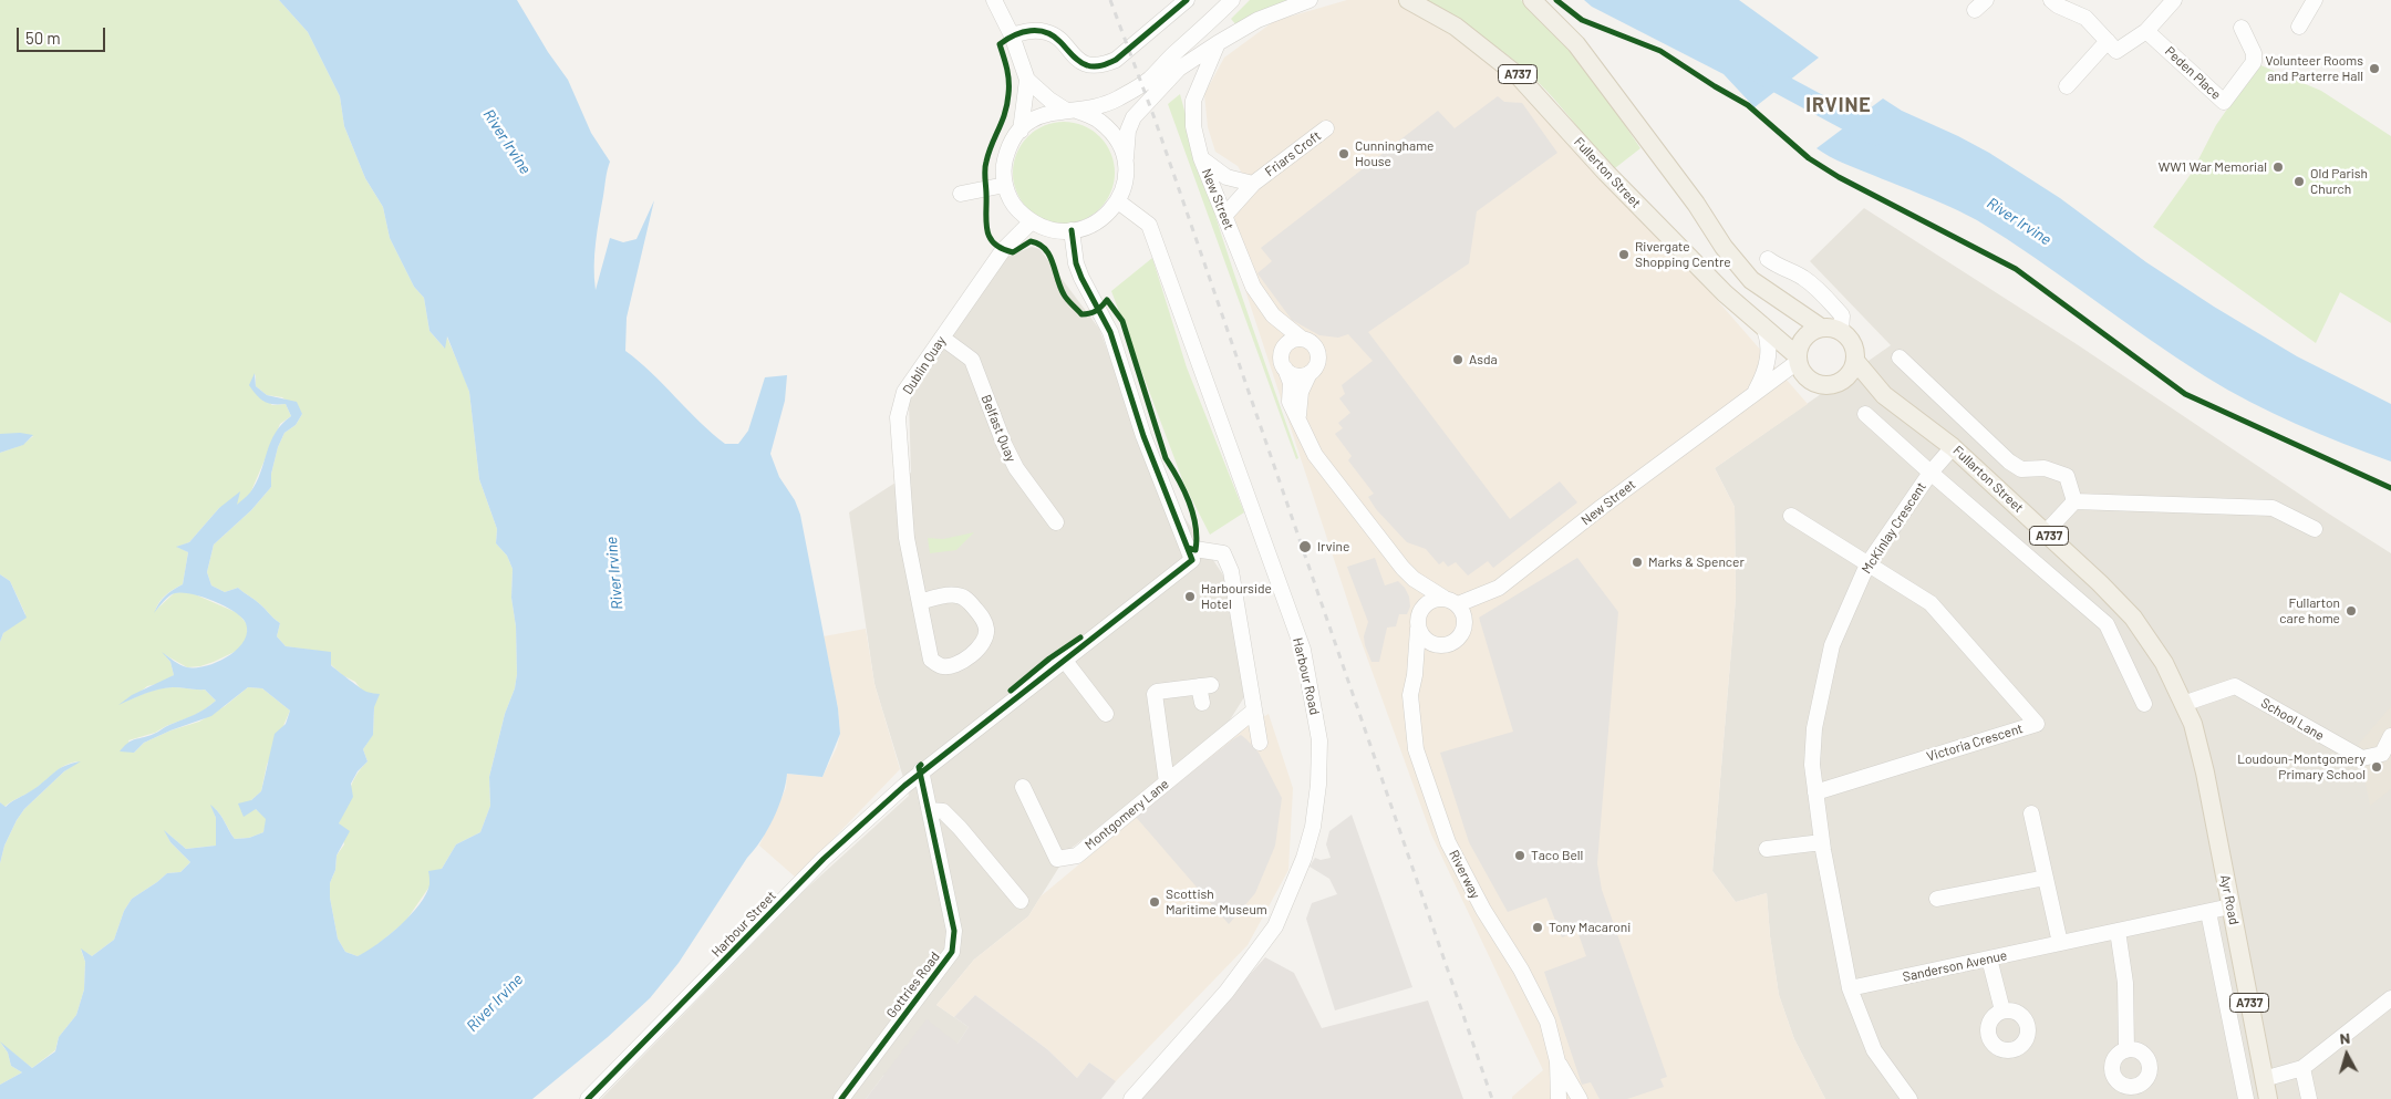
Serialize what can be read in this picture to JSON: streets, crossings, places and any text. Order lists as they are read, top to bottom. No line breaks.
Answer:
{"streets":{"main road":["A737","Fullerton Street","Fullarton Street","Ayr Road"],"street":["Peden Place","Friars Croft","New Street","Dublin Quay","Belfast Quay","McKinlay Crescent","Harbour Road","School Lane","Victoria Crescent","Montgomery Lane","Riverway","Harbour Street","Sanderson Avenue","Gottries Road"]},"crossings":[["A737","Fullerton Street"],["A737","New Street"],["A737","Fullarton Street"],["Friars Croft","New Street"],["Fullerton Street","New Street"],["Fullerton Street","Fullarton Street"],["New Street","Fullarton Street"],["New Street","Riverway"],["Dublin Quay","Belfast Quay"],["Dublin Quay","Harbour Road"],["Fullarton Street","McKinlay Crescent"],["Fullarton Street","School Lane"],["Fullarton Street","Ayr Road"],["McKinlay Crescent","Victoria Crescent"],["McKinlay Crescent","Sanderson Avenue"],["School Lane","Ayr Road"],["Ayr Road","Sanderson Avenue"],["Harbour Street","Gottries Road"]],"districts":["IRVINE"],"water":["River Irvine"],"places":["Volunteer Rooms and Parterre Hall","Cunninghame House","WW1 War Memorial","Old Parish Church","Rivergate Shopping Centre","Asda","Irvine","Marks & Spencer","Harbourside Hotel","Fullarton care home","Loudoun-Montgomery Primary School","Taco Bell","Scottish Maritime Museum","Tony Macaroni"],"scale_bar":"50 m","north":"top"}
